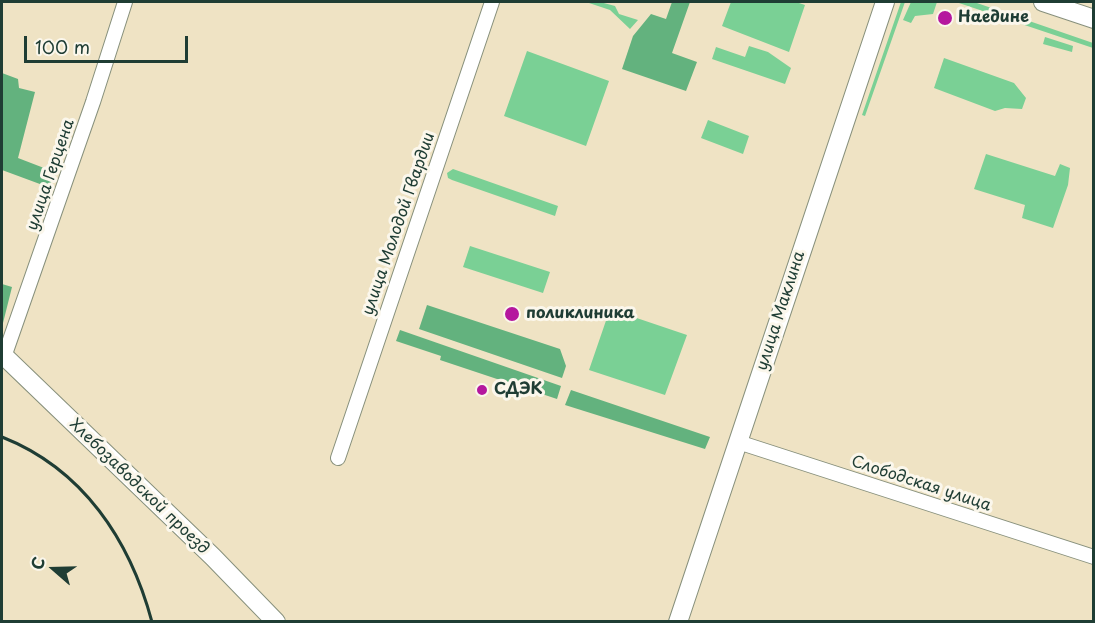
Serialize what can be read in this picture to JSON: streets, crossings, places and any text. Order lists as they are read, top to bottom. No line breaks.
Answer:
{"streets":{"street":["улица Герцена","улица Молодой Гвардии","улица Маклина","Слободская улица","Хлебозаводской проезд"]},"crossings":[["улица Герцена","Хлебозаводской проезд"],["улица Маклина","Слободская улица"]],"places":["Наедине","поликлиника","СДЭК"],"scale_bar":"100 m","north":"left"}
